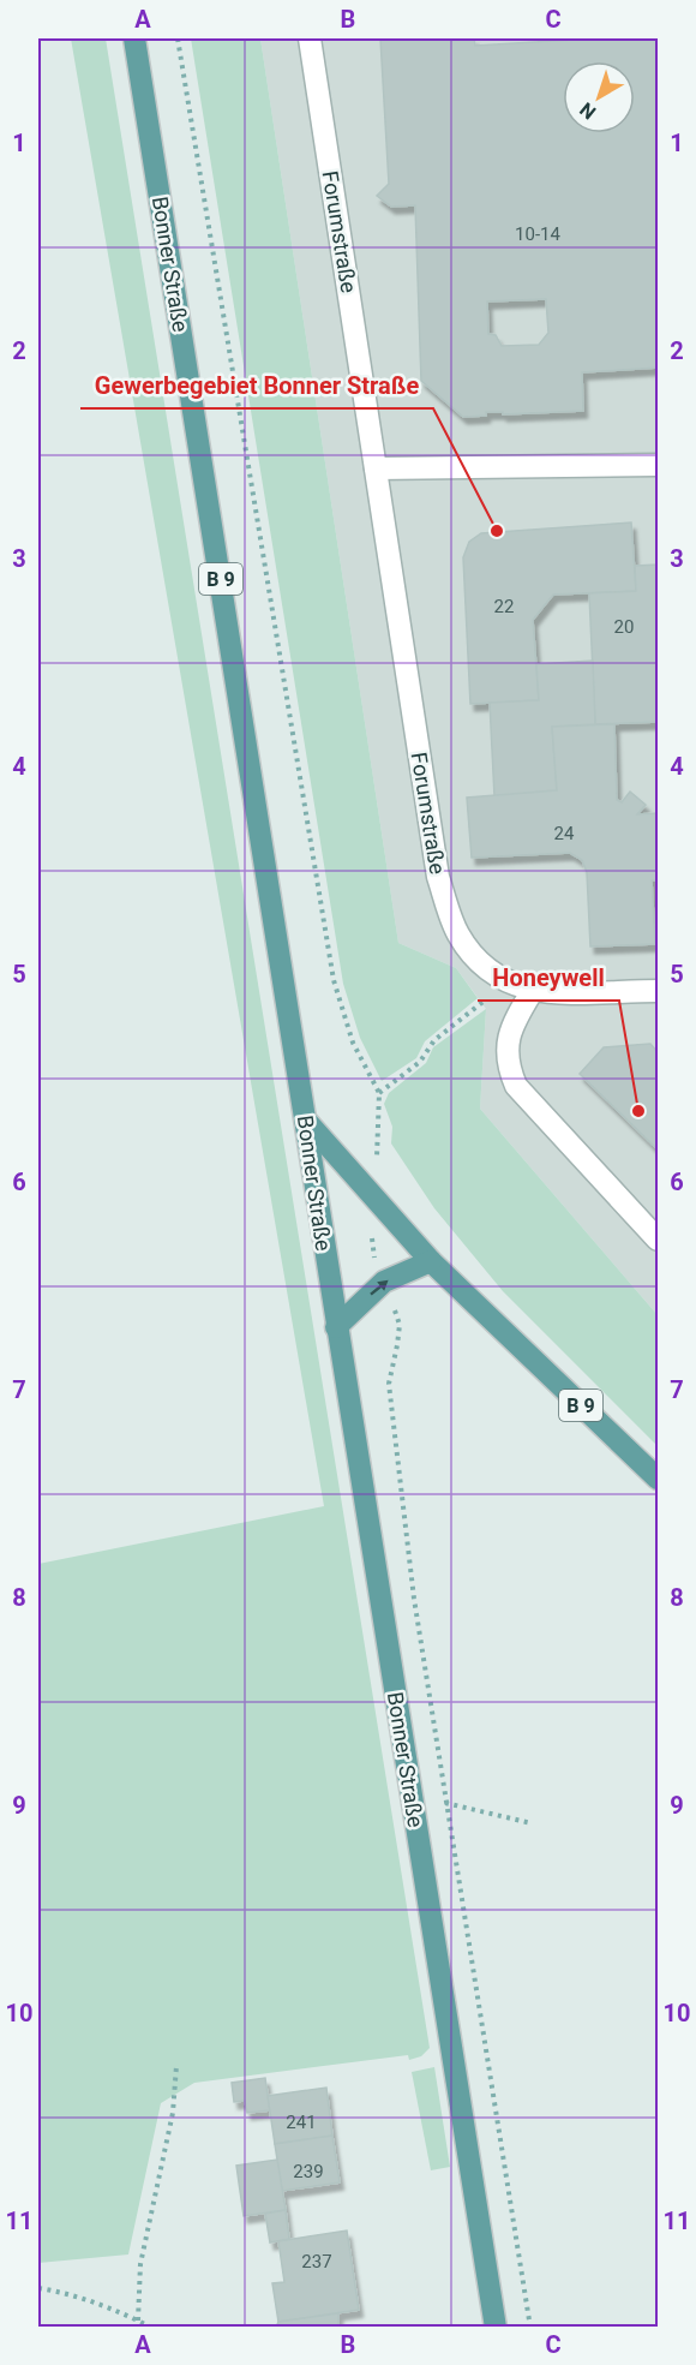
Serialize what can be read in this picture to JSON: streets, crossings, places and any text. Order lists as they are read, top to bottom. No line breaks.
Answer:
{"streets":{"main road":["Bonner Straße","B 9"],"street":["Forumstraße"]},"crossings":[["Bonner Straße","B 9"]],"places":["Gewerbegebiet Bonner Straße","Honeywell"],"house_numbers":["10-14","22","20","24","241","239","237"],"north":"bottom left","grid":{"columns":["A","B","C"],"rows":["1","2","3","4","5","6","7","8","9","10","11"]}}
